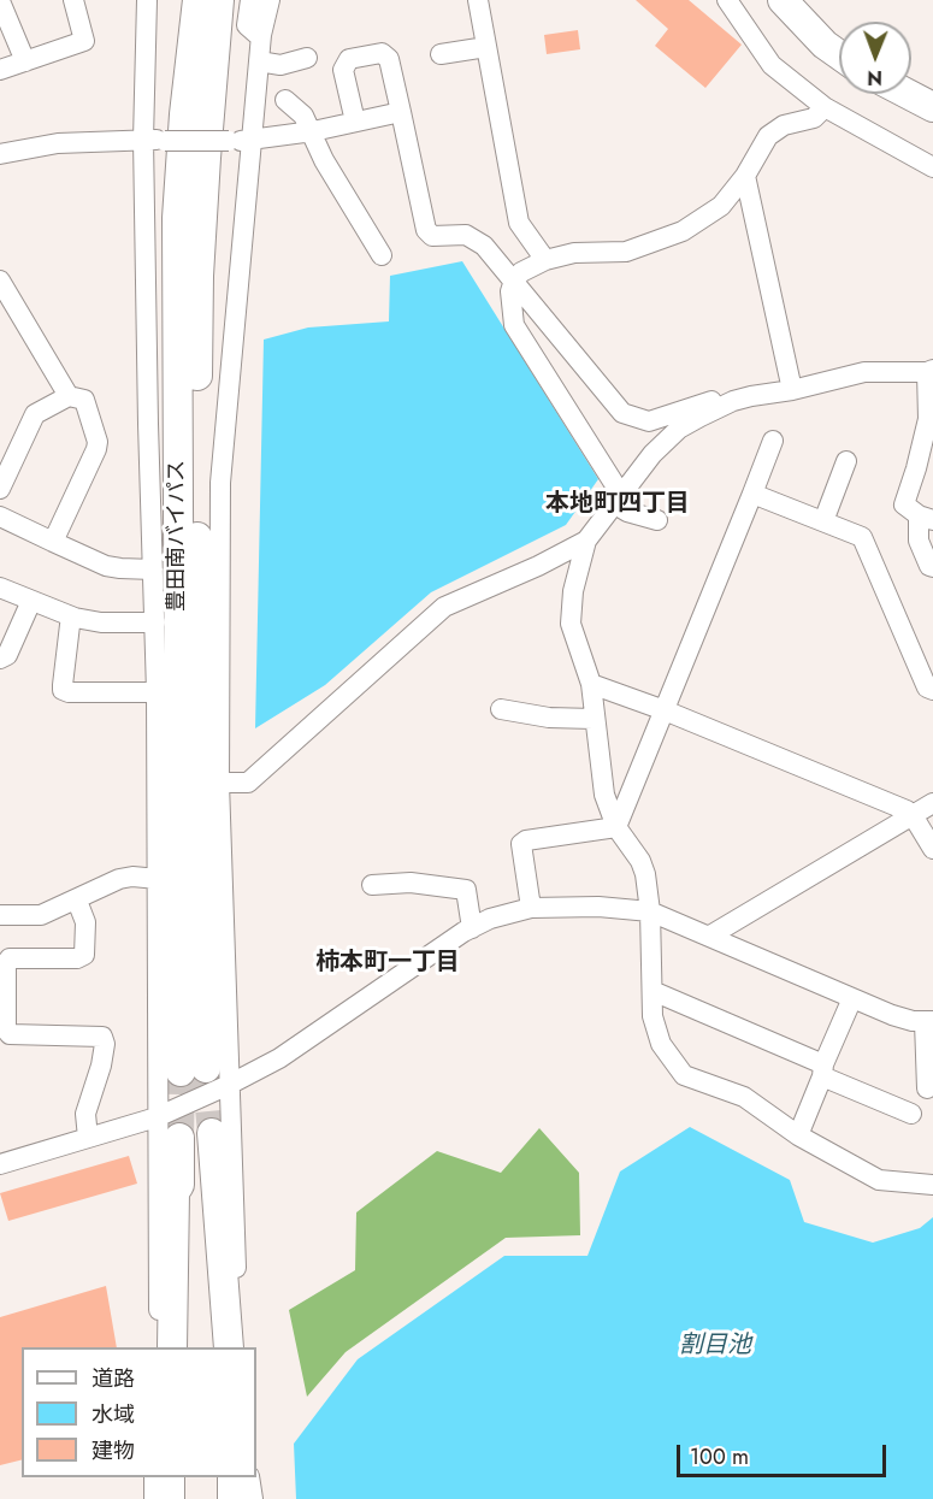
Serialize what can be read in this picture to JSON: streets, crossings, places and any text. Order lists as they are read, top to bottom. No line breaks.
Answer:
{"streets":{"highway":["豊田南バイパス"]},"districts":["本地町四丁目","柿本町一丁目"],"water":["割目池"],"legend":["道路","水域","建物"],"scale_bar":"100 m","north":"bottom"}
